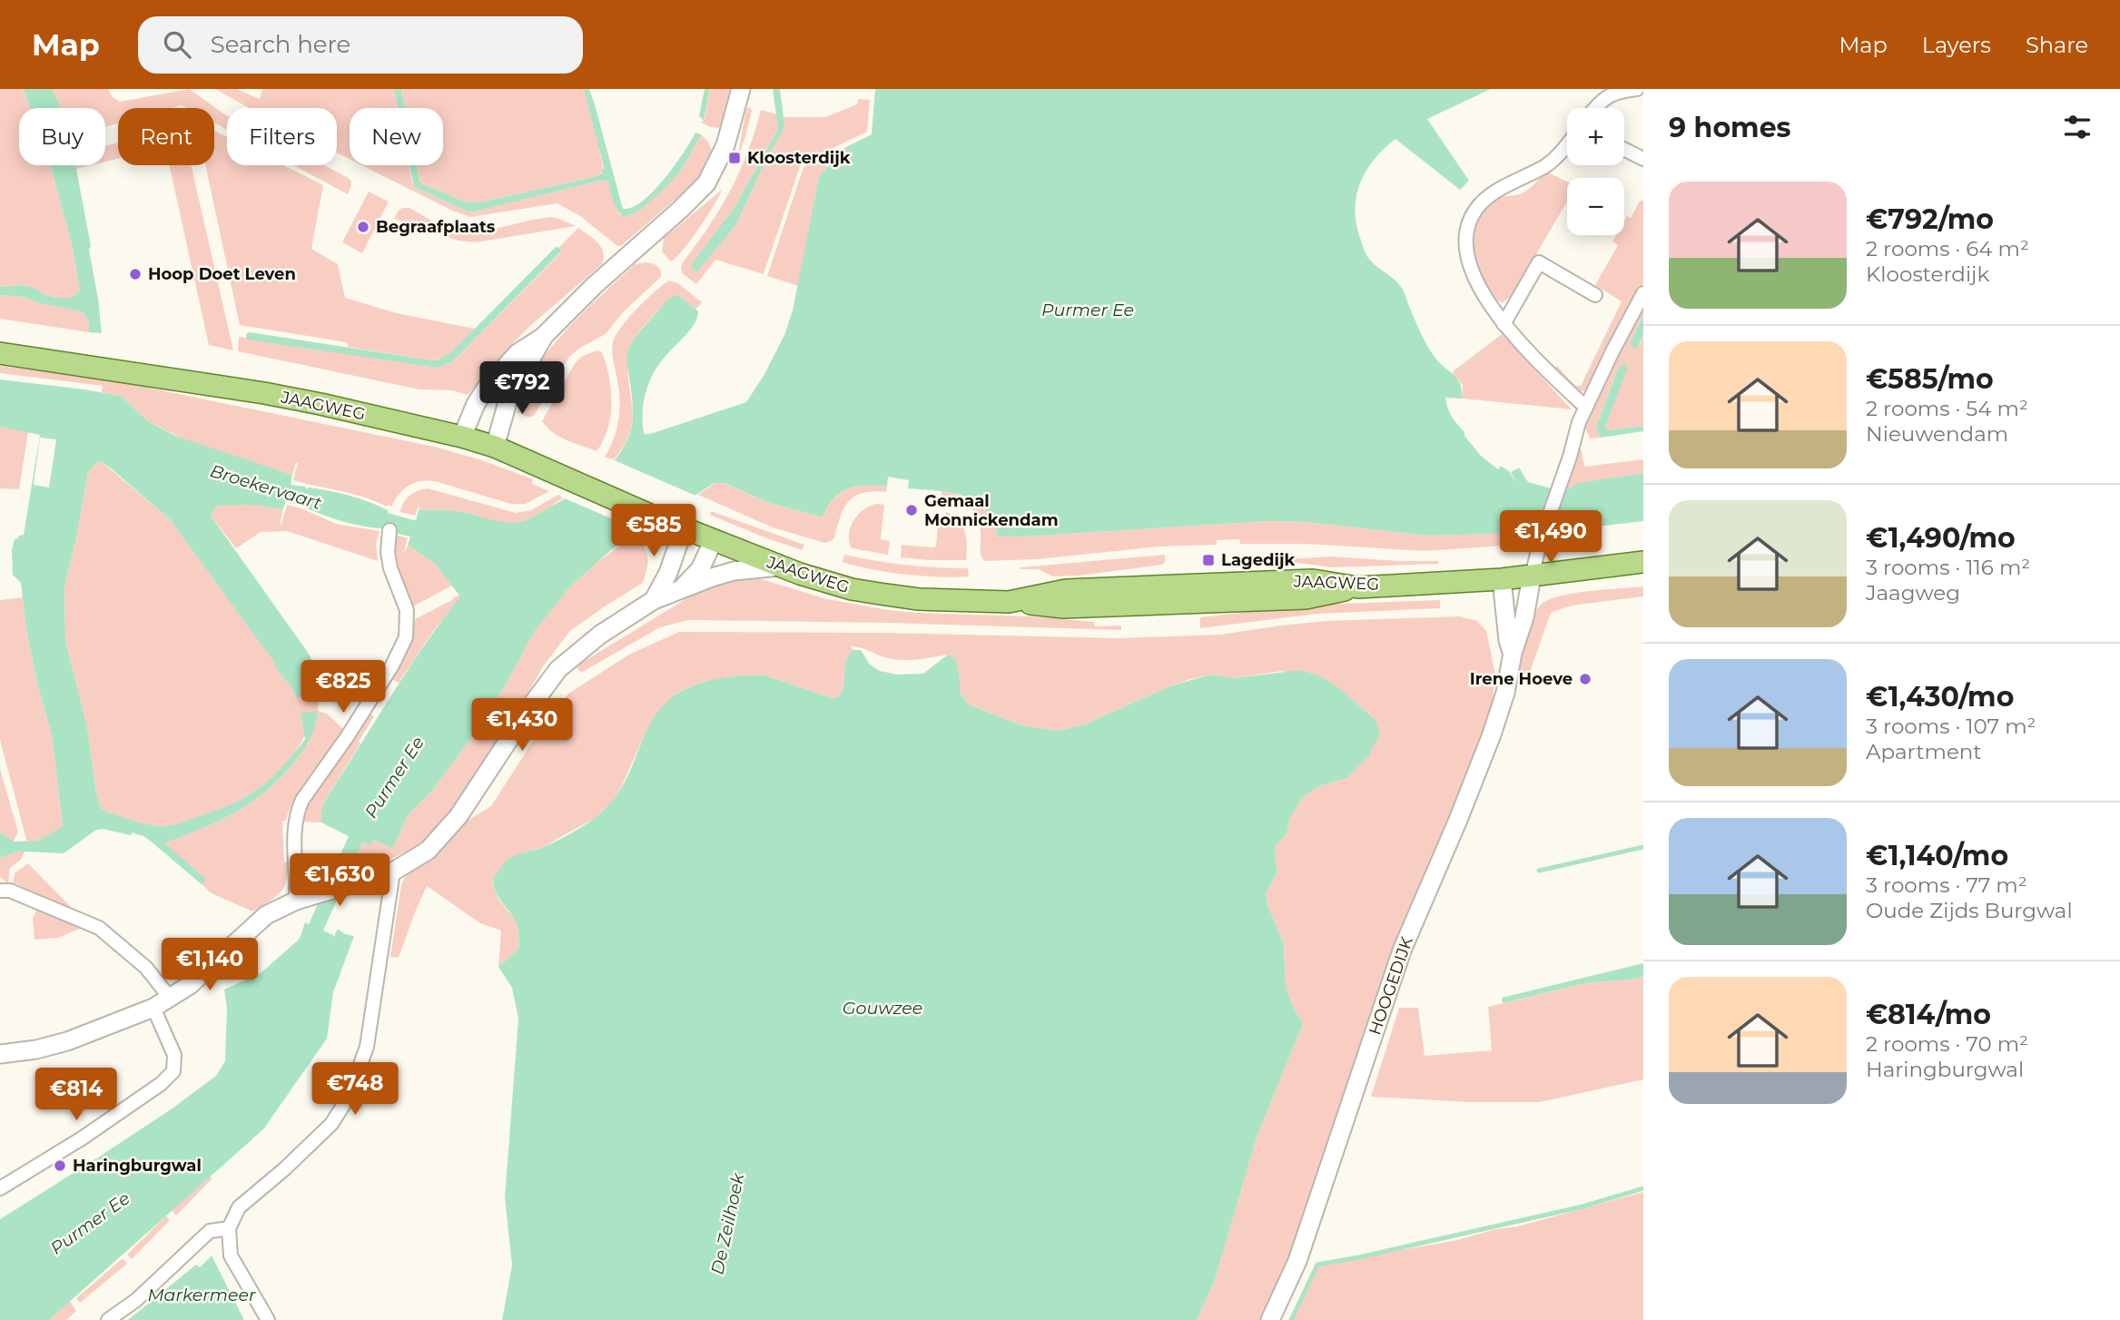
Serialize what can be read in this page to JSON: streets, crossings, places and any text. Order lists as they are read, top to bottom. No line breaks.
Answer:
{"streets":{"main road":["JAAGWEG"],"street":["HOOGEDIJK"]},"crossings":[["JAAGWEG","HOOGEDIJK"]],"water":["Purmer Ee","Broekervaart","Gouwzee","De Zeilhoek","Markermeer"],"places":{"transit":["Kloosterdijk","Lagedijk"],"other":["Begraafplaats","Hoop Doet Leven","Gemaal Monnickendam","Irene Hoeve","Haringburgwal"]},"page":{"header":"Map","search":"Search here","nav":["Map","Layers","Share"],"heading":"9 homes","map_buttons":["+","−"],"chip":["Buy","Rent","Filters","New"],"list":[{"name":"€792/mo","note":"2 rooms · 64 m² · Kloosterdijk"},{"name":"€585/mo","note":"2 rooms · 54 m² · Nieuwendam"},{"name":"€1,490/mo","note":"3 rooms · 116 m² · Jaagweg"},{"name":"€1,430/mo","note":"3 rooms · 107 m² · Apartment"},{"name":"€1,140/mo","note":"3 rooms · 77 m² · Oude Zijds Burgwal"},{"name":"€814/mo","note":"2 rooms · 70 m² · Haringburgwal"}],"price":["€792","€585","€1,490","€825","€1,430","€1,630","€1,140","€748","€814"]}}
